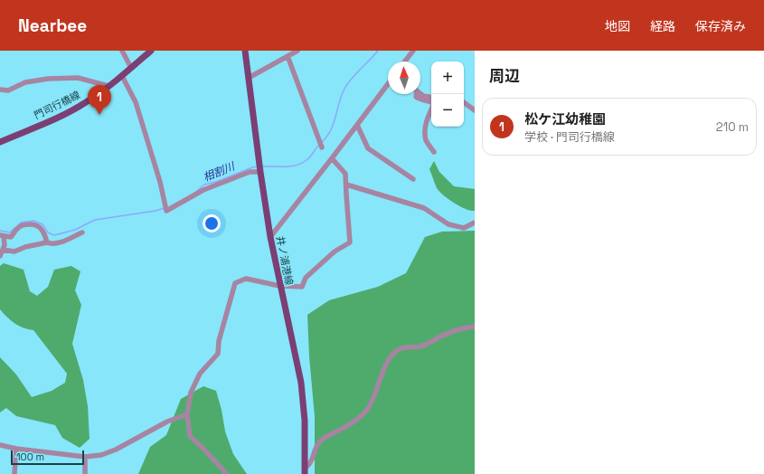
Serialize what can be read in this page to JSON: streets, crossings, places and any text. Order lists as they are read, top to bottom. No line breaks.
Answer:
{"streets":{"main road":["門司行橋線","井ノ浦港線"]},"water":["相割川"],"scale_bar":"100 m","north":"top","page":{"header":"Nearbee","nav":["地図","経路","保存済み"],"heading":"周辺","map_buttons":["+","−"],"pins":"1","list":[{"mark":"1","name":"松ケ江幼稚園","note":"学校 · 門司行橋線","value":"210 m"}],"scale":"100 m"}}
